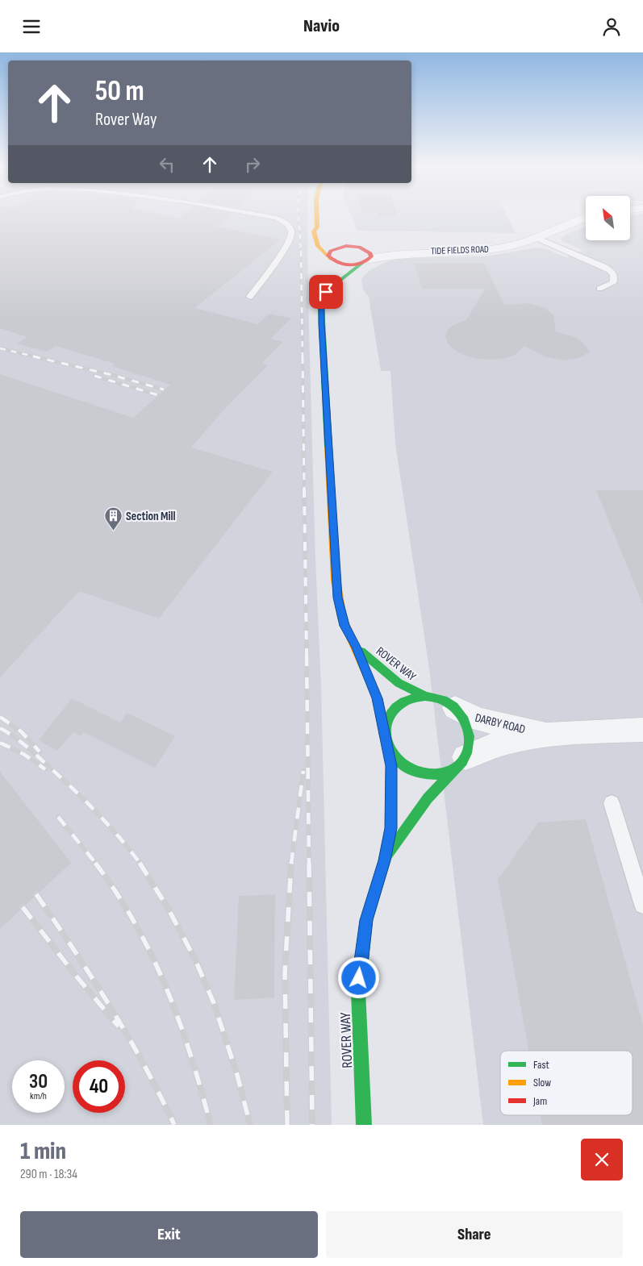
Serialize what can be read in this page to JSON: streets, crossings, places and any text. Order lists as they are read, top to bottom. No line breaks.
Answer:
{"streets":{"street":["TIDE FIELDS ROAD","ROVER WAY","DARBY ROAD"]},"crossings":[["ROVER WAY","DARBY ROAD"]],"places":{"building":["Section Mill"]},"legend":["Fast","Slow","Jam"],"north":"top left","page":{"header":"Navio","turn":["50 m","Rover Way"],"speed":"30 km/h","limit":"40","heading":["1 min","290 m · 18:34"],"buttons":["Exit","Share"]}}
